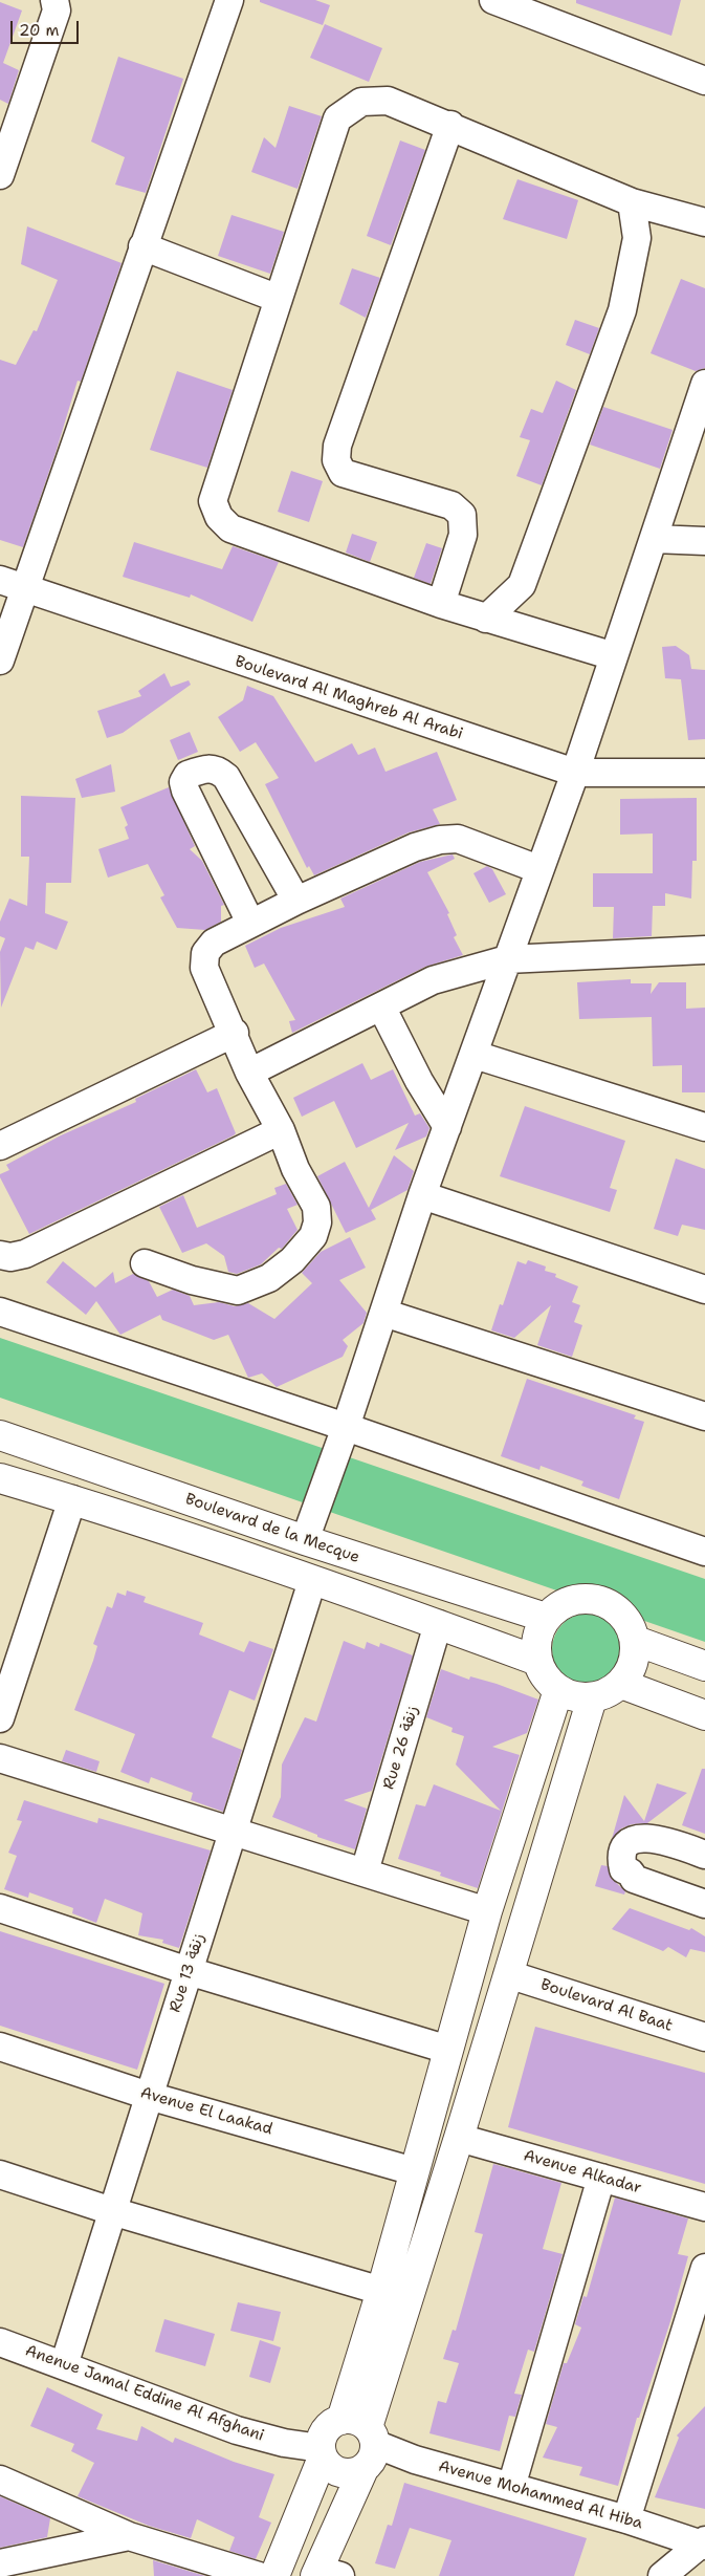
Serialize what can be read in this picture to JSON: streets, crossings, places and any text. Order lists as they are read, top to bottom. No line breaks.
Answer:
{"streets":{"main road":["Boulevard de la Mecque"],"street":["Boulevard Al Maghreb Al Arabi","Rue 26 زنقة","Rue 13 زنقة","Boulevard Al Baat","Avenue El Laakad","Avenue Alkadar","Anenue Jamal Eddine Al Afghani","Avenue Mohammed Al Hiba"]},"crossings":[["Rue 13 زنقة","Avenue El Laakad"],["Rue 13 زنقة","Anenue Jamal Eddine Al Afghani"]],"scale_bar":"20 m"}
